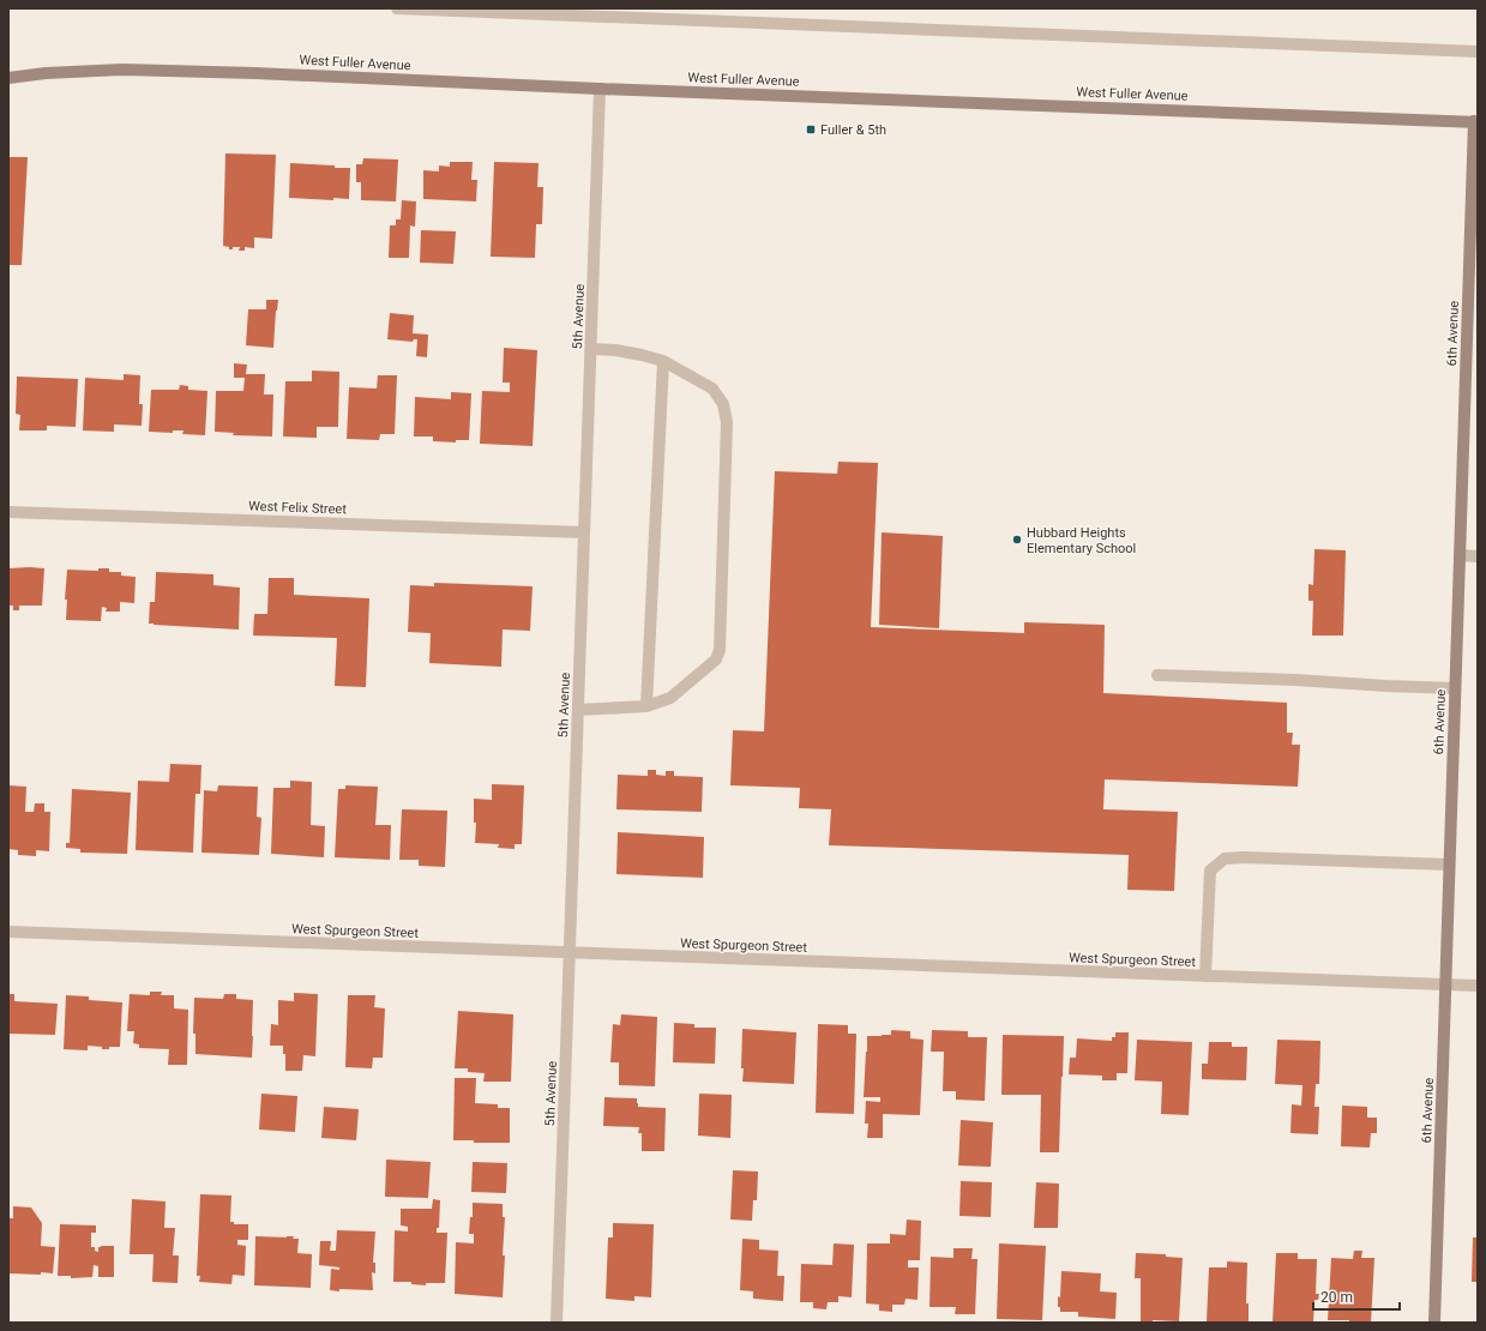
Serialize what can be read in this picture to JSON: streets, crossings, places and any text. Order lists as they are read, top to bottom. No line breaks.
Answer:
{"streets":{"street":["West Fuller Avenue","5th Avenue","6th Avenue","West Felix Street","West Spurgeon Street"]},"crossings":[["West Fuller Avenue","5th Avenue"],["West Fuller Avenue","6th Avenue"],["5th Avenue","West Felix Street"],["5th Avenue","West Spurgeon Street"],["6th Avenue","West Spurgeon Street"]],"places":{"transit":["Fuller & 5th"],"other":["Hubbard Heights Elementary School"]},"scale_bar":"20 m"}
